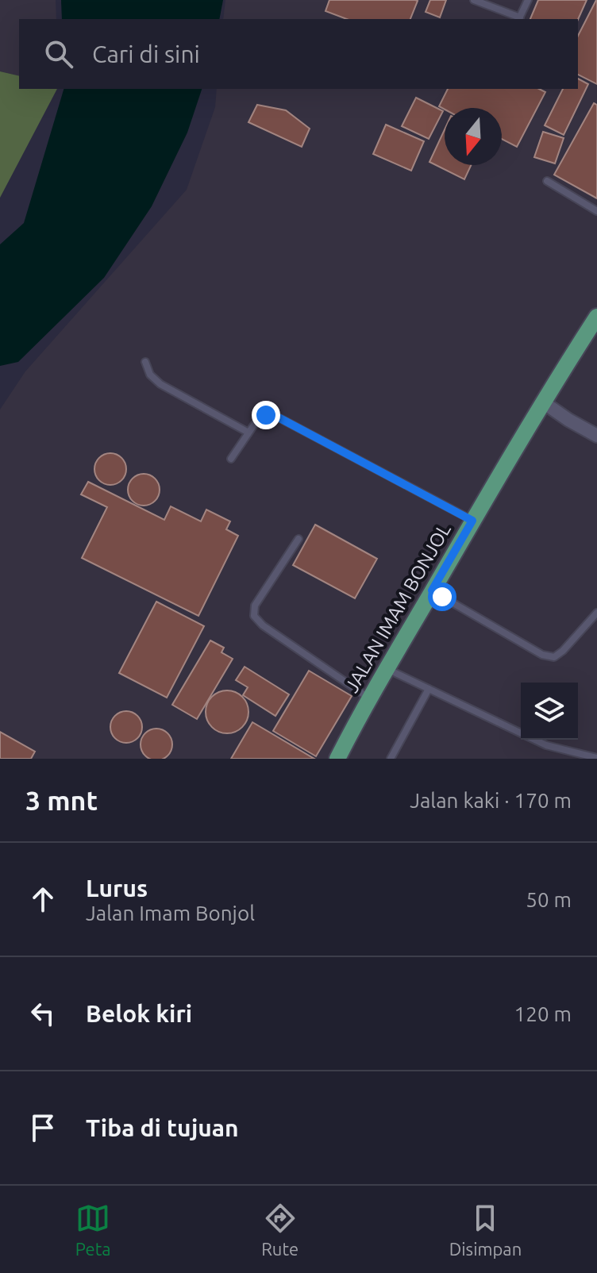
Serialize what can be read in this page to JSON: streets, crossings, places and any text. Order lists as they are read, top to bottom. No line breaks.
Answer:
{"streets":{"main road":["JALAN IMAM BONJOL"]},"north":"bottom","page":{"search":"Cari di sini","heading":["3 mnt","Jalan kaki · 170 m"],"list":[["Lurus","Jalan Imam Bonjol","50 m"],["Belok kiri","120 m"],"Tiba di tujuan"],"nav":["Peta","Rute","Disimpan"]}}
